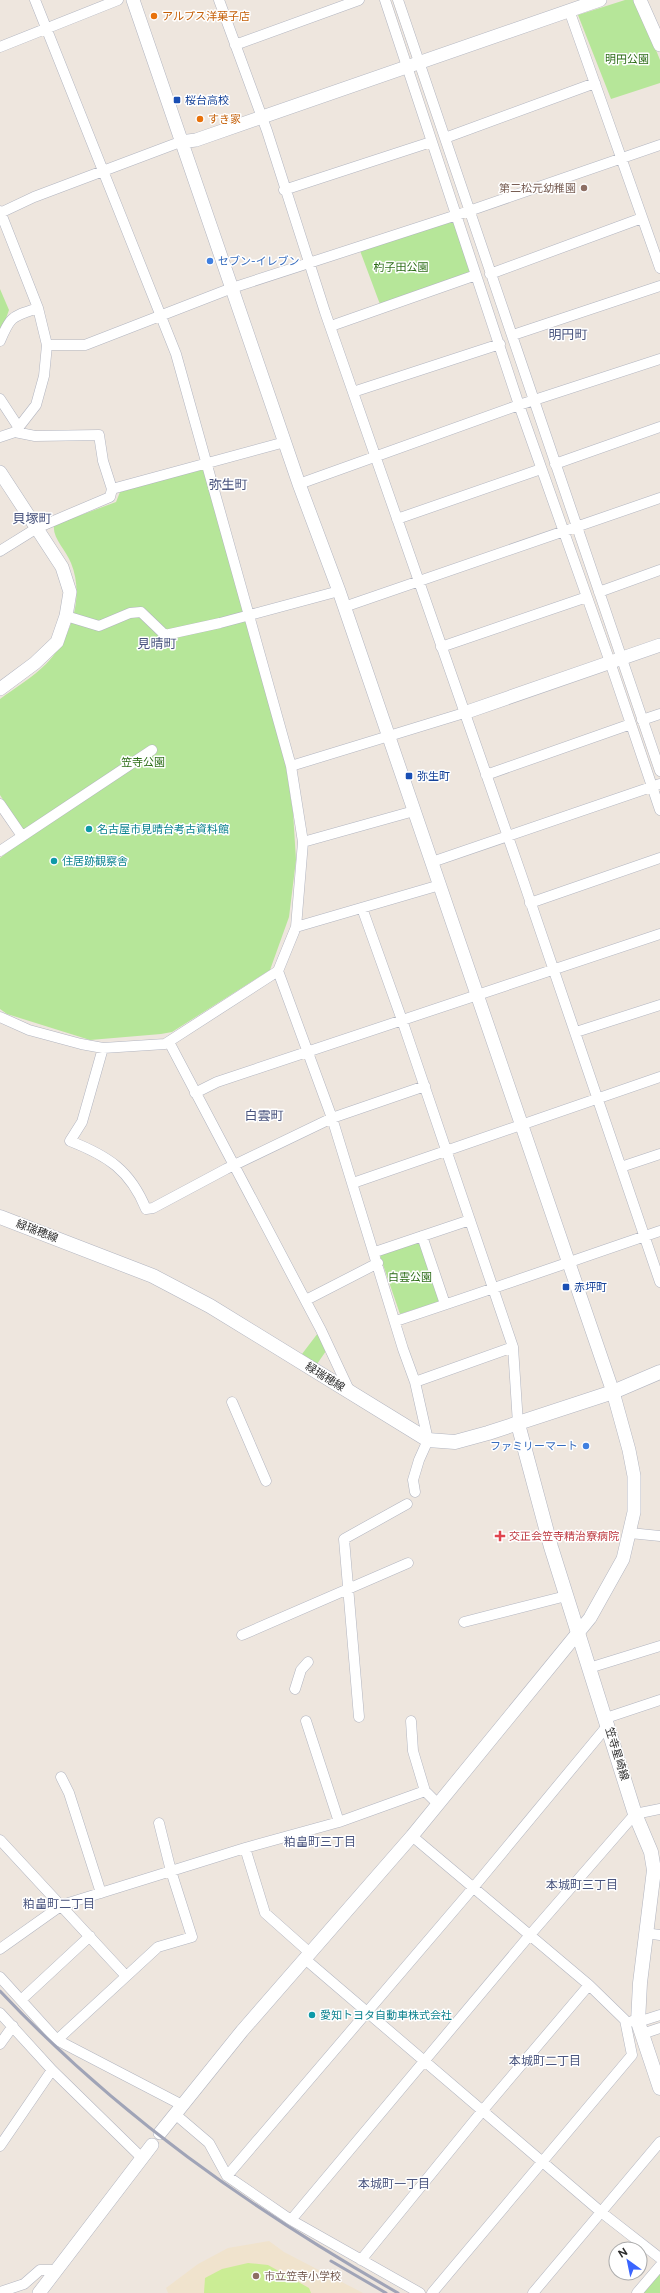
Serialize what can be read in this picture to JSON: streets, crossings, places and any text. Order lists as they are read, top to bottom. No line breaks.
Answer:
{"streets":{"main road":["緑瑞穂線","笠寺星崎線"]},"crossings":[["緑瑞穂線","笠寺星崎線"]],"districts":["明円町","弥生町","貝塚町","見晴町","白雲町","粕畠町三丁目","本城町三丁目","粕畠町二丁目","本城町二丁目","本城町一丁目"],"parks":["明円公園","杓子田公園","笠寺公園","白雲公園"],"places":{"other":["アルプス洋菓子店","すき家","第二松元幼稚園","セブン-イレブン","名古屋市見晴台考古資料館","住居跡観察舎","ファミリーマート","愛知トヨタ自動車株式会社","市立笠寺小学校"],"transit":["桜台高校","弥生町","赤坪町"],"health":["交正会笠寺精治寮病院"]},"north":"top left"}
